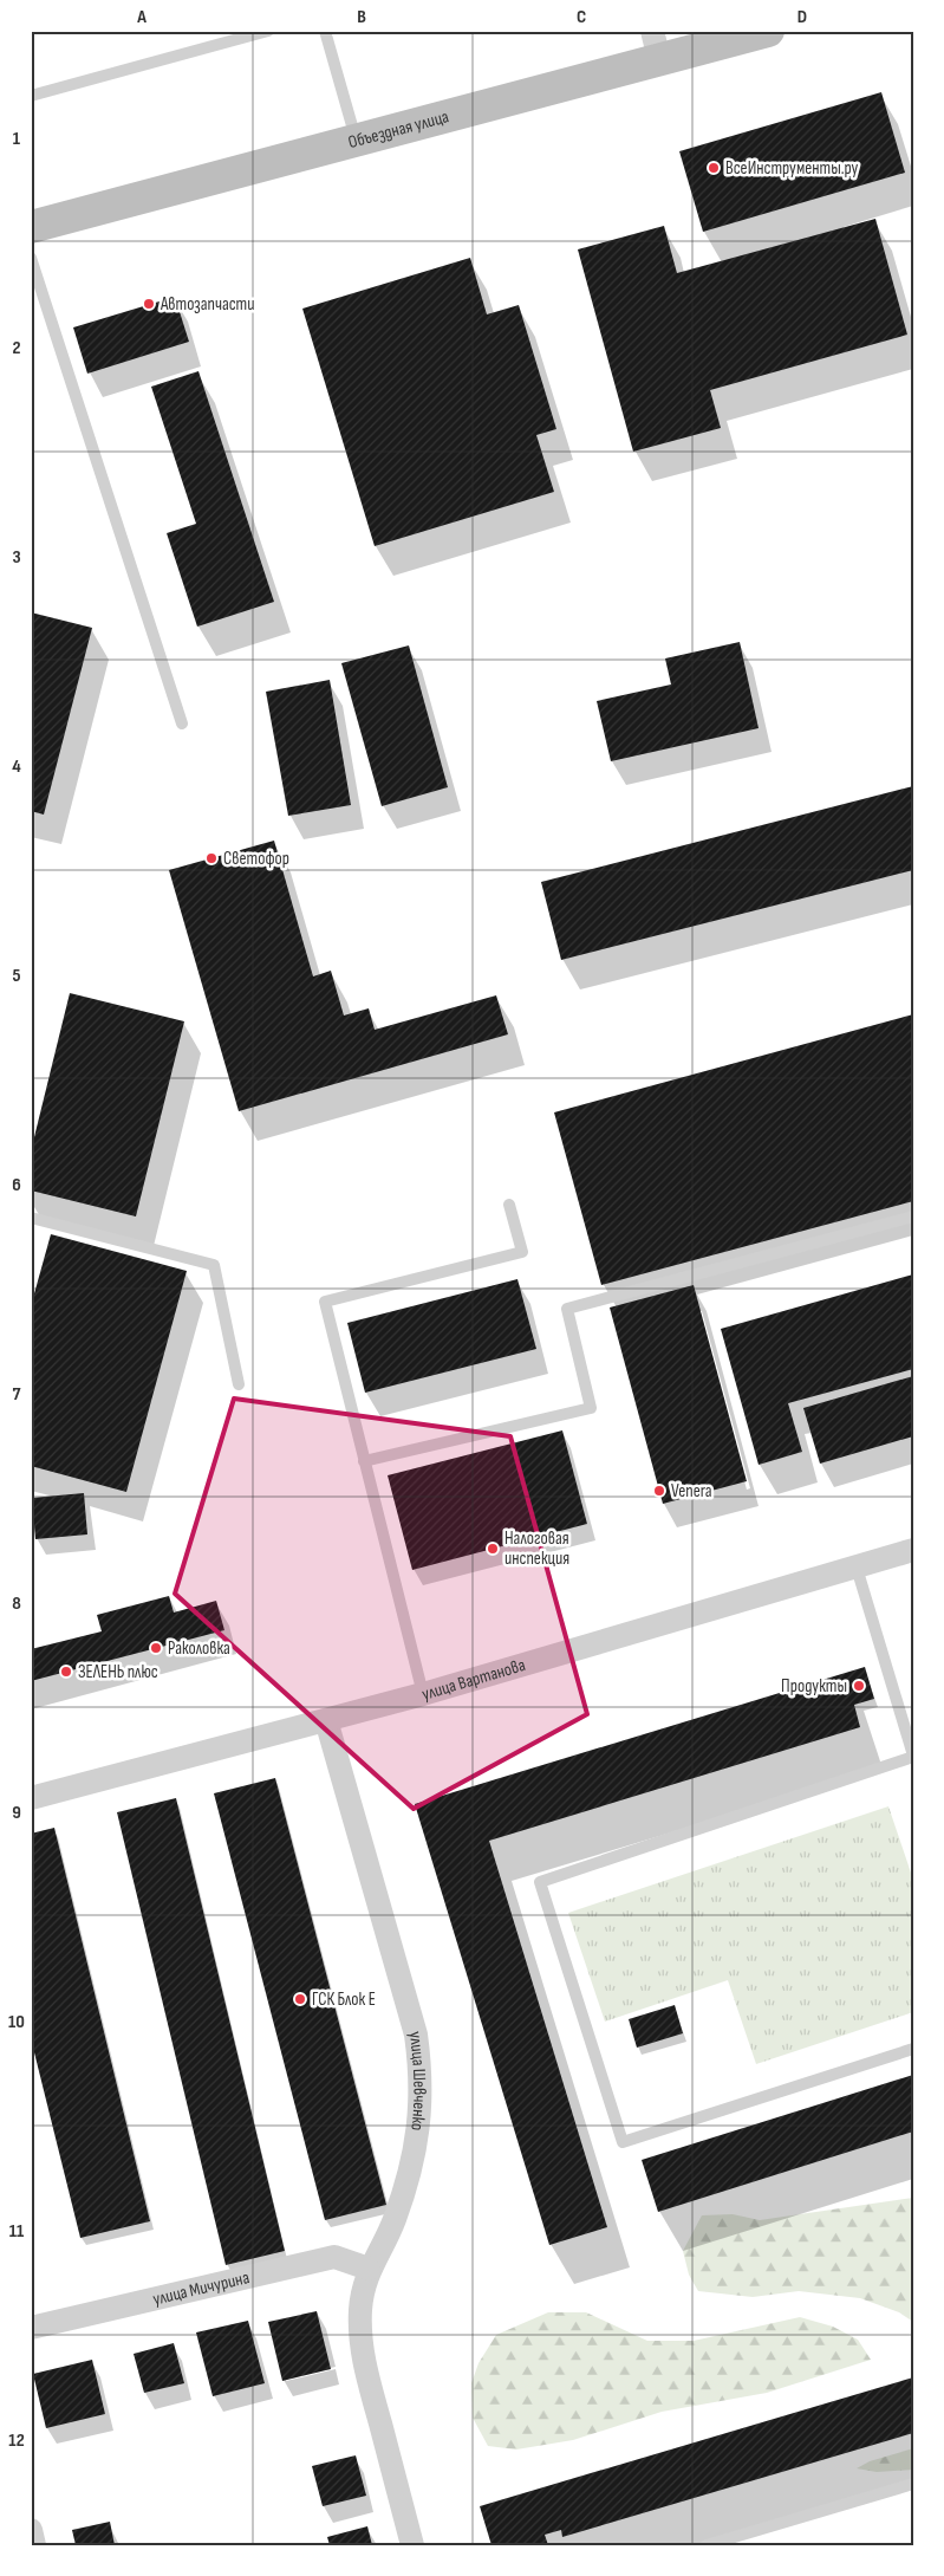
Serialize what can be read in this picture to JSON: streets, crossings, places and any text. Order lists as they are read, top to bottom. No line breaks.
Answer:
{"streets":{"main road":["Объездная улица"],"street":["улица Вартанова","улица Шевченко","улица Мичурина"]},"crossings":[["улица Вартанова","улица Шевченко"],["улица Шевченко","улица Мичурина"]],"places":["ВсеИнструменты.ру","Автозапчасти","Светофор","Venera","Налоговая инспекция","Раколовка","ЗЕЛЕНЬ плюс","Продукты","ГСК Блок Е"],"grid":{"columns":["A","B","C","D"],"rows":["1","2","3","4","5","6","7","8","9","10","11","12"]}}
